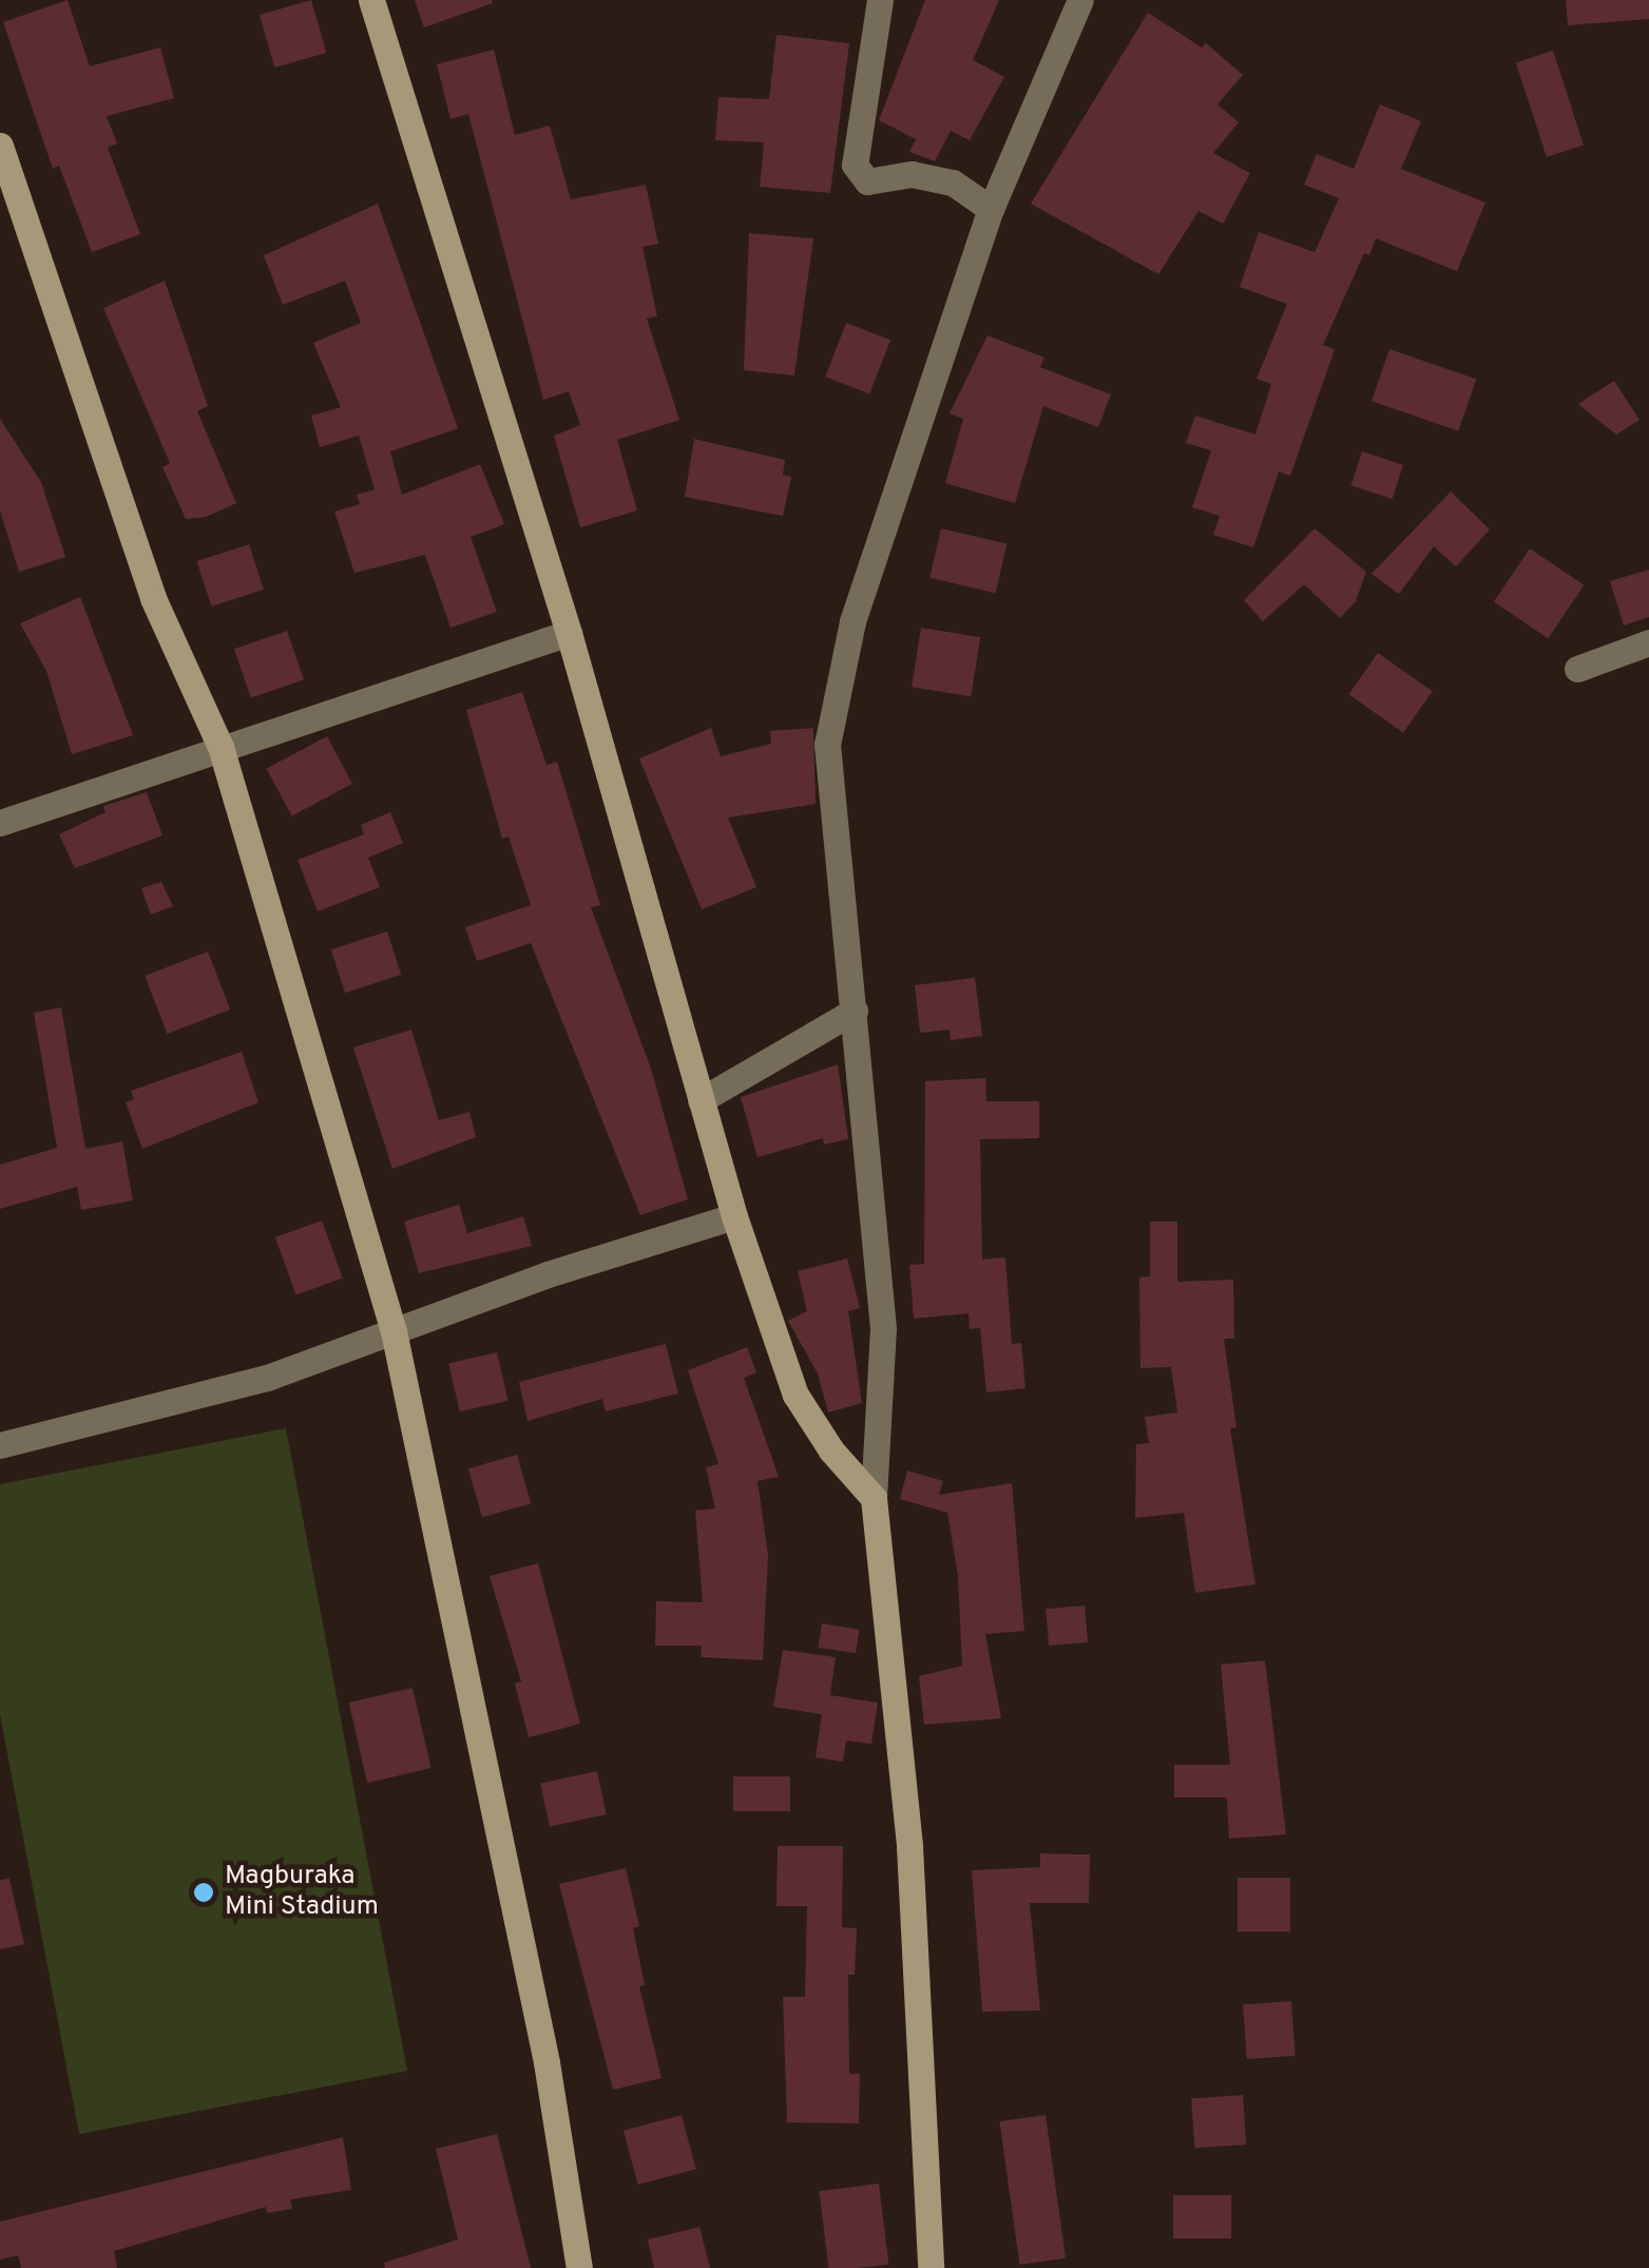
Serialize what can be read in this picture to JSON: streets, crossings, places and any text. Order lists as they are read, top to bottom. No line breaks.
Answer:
{"places":["Magburaka Mini Stadium"]}
